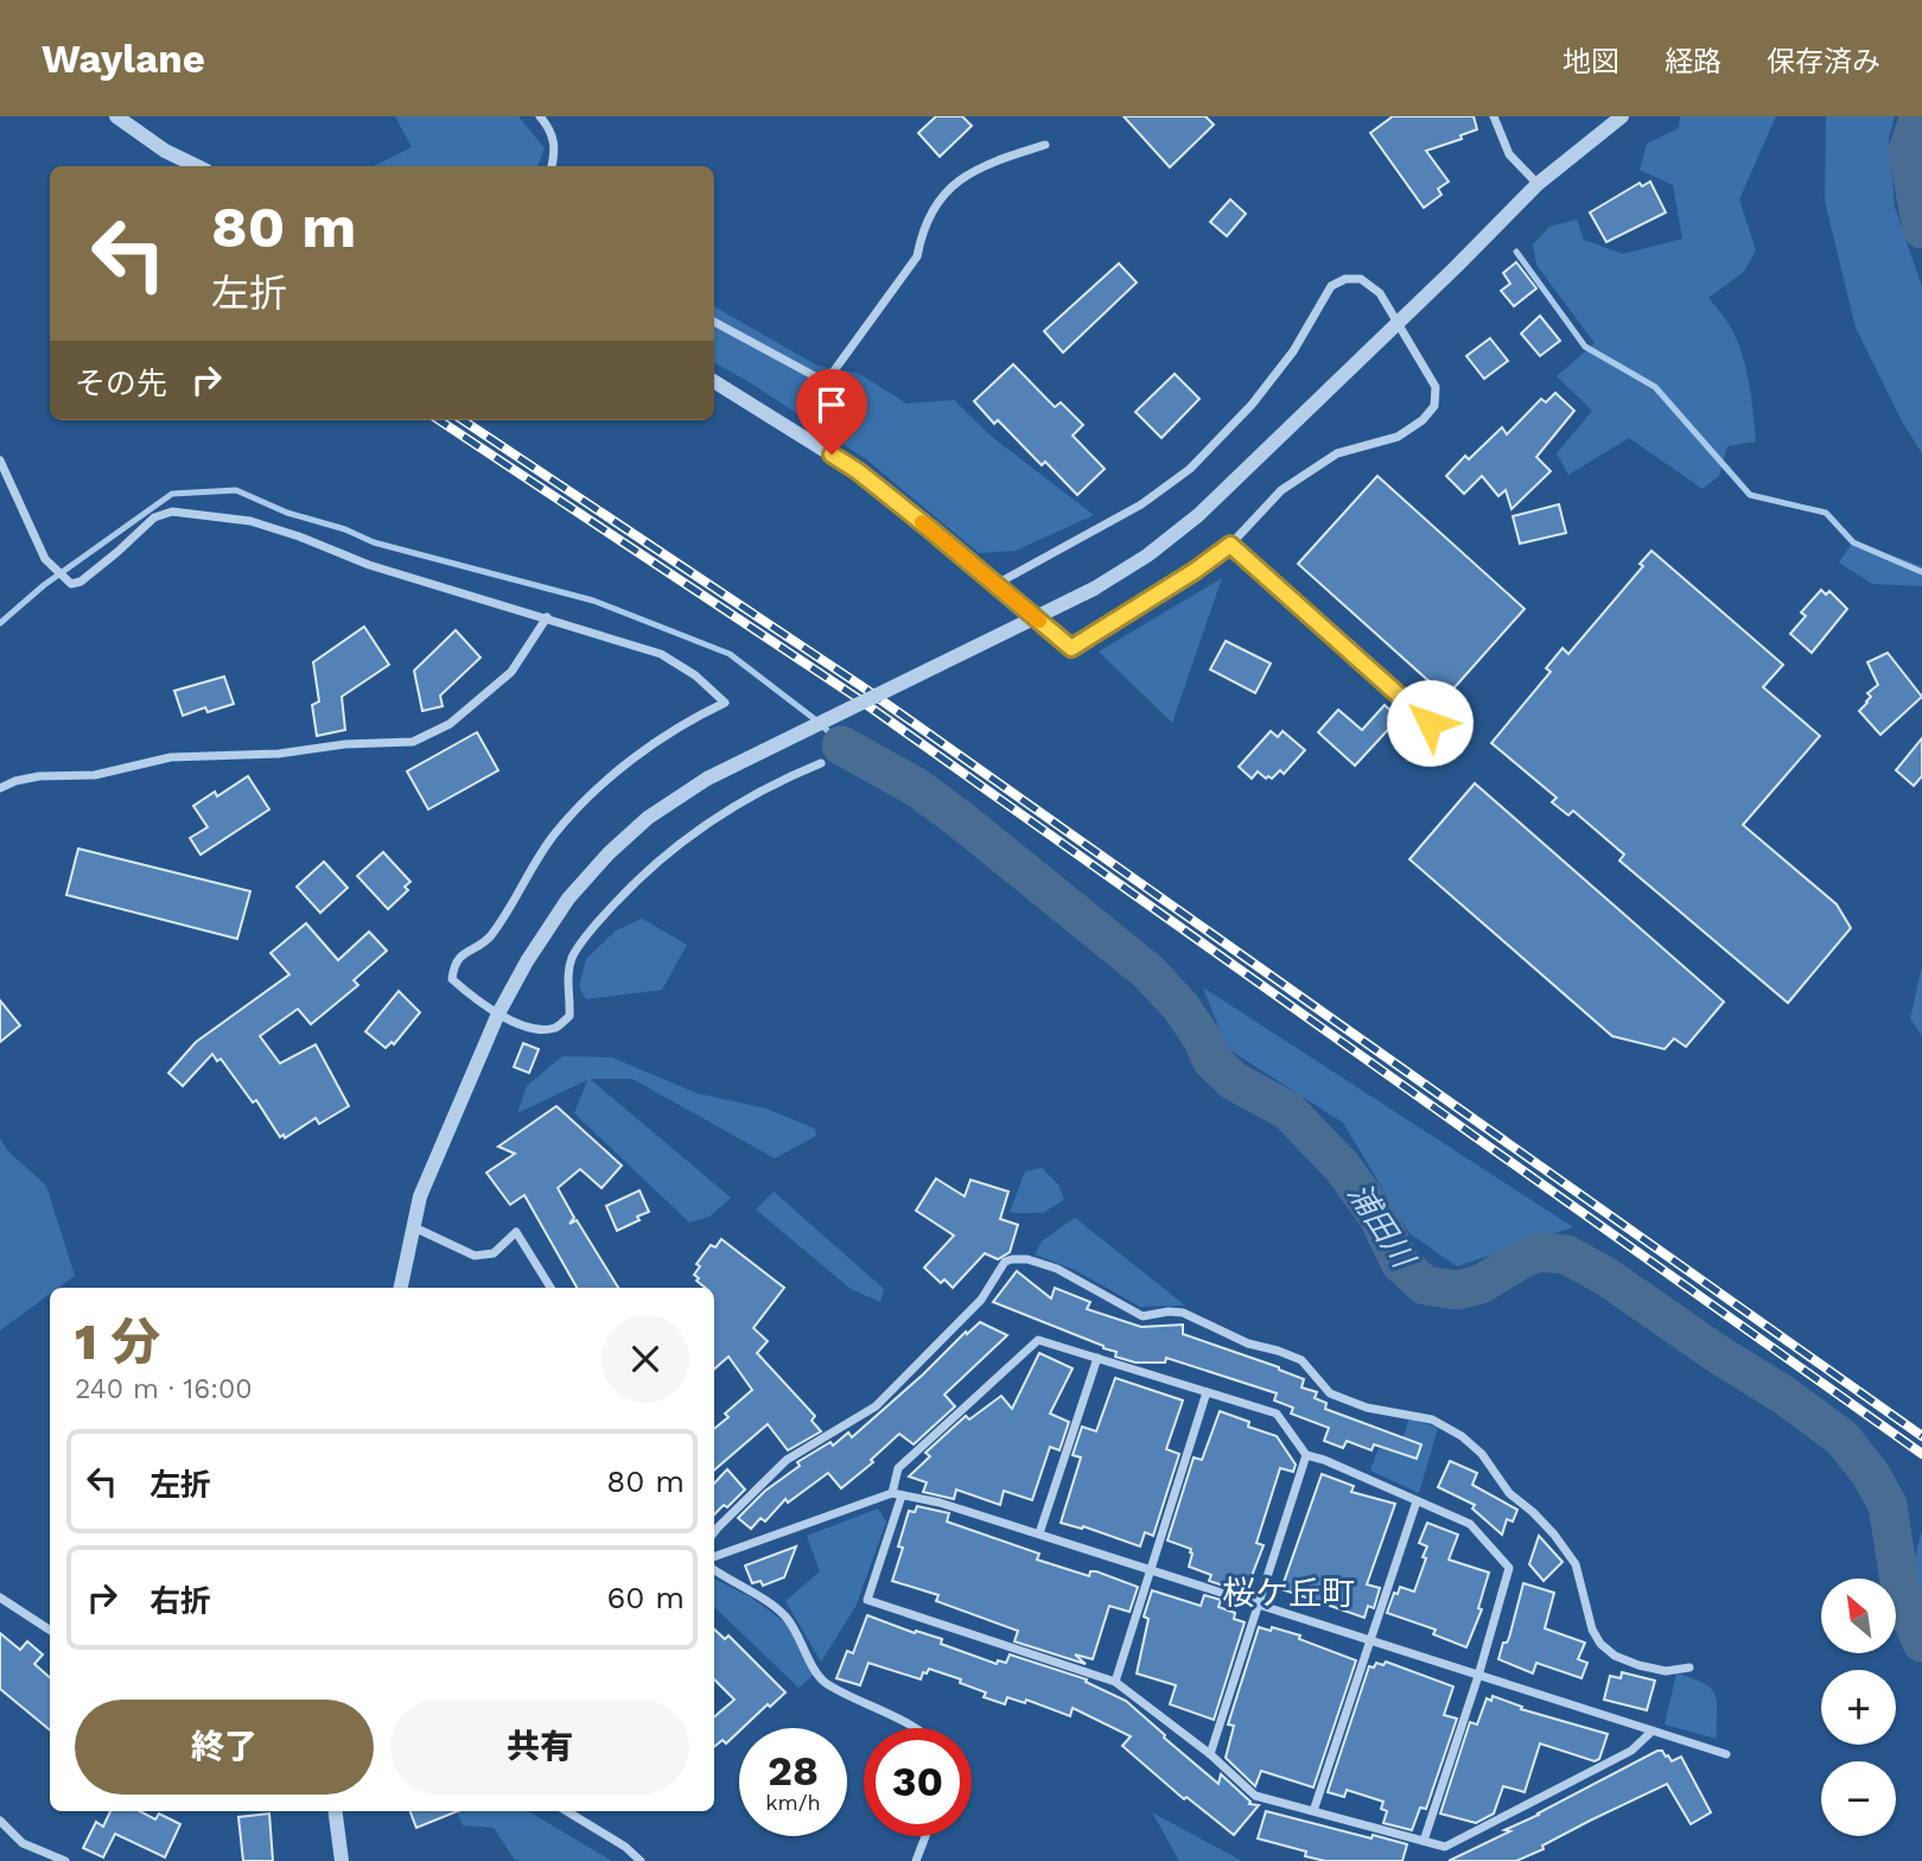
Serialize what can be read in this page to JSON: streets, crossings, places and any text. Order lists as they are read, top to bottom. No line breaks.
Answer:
{"districts":["桜ケ丘町"],"water":["浦田川"],"north":"top left","page":{"header":"Waylane","nav":["地図","経路","保存済み"],"turn":["80 m","左折"],"then":"その先","heading":["1 分","240 m · 16:00"],"list":[{"name":"左折","value":"80 m"},{"name":"右折","value":"60 m"}],"map_buttons":["+","−"],"buttons":["終了","共有"],"speed":"28 km/h","limit":"30"}}
